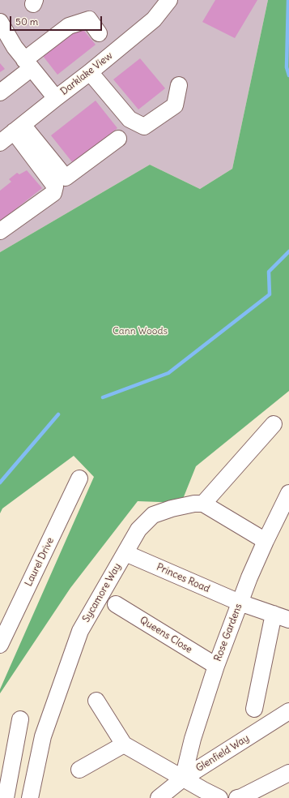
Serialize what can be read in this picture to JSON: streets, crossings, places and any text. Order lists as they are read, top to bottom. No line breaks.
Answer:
{"streets":{"street":["Darklake View","Laurel Drive","Princes Road","Sycamore Way","Rose Gardens","Queens Close","Glenfield Way"]},"crossings":[["Princes Road","Sycamore Way"],["Princes Road","Rose Gardens"],["Rose Gardens","Queens Close"],["Rose Gardens","Glenfield Way"]],"parks":["Cann Woods"],"scale_bar":"50 m"}
